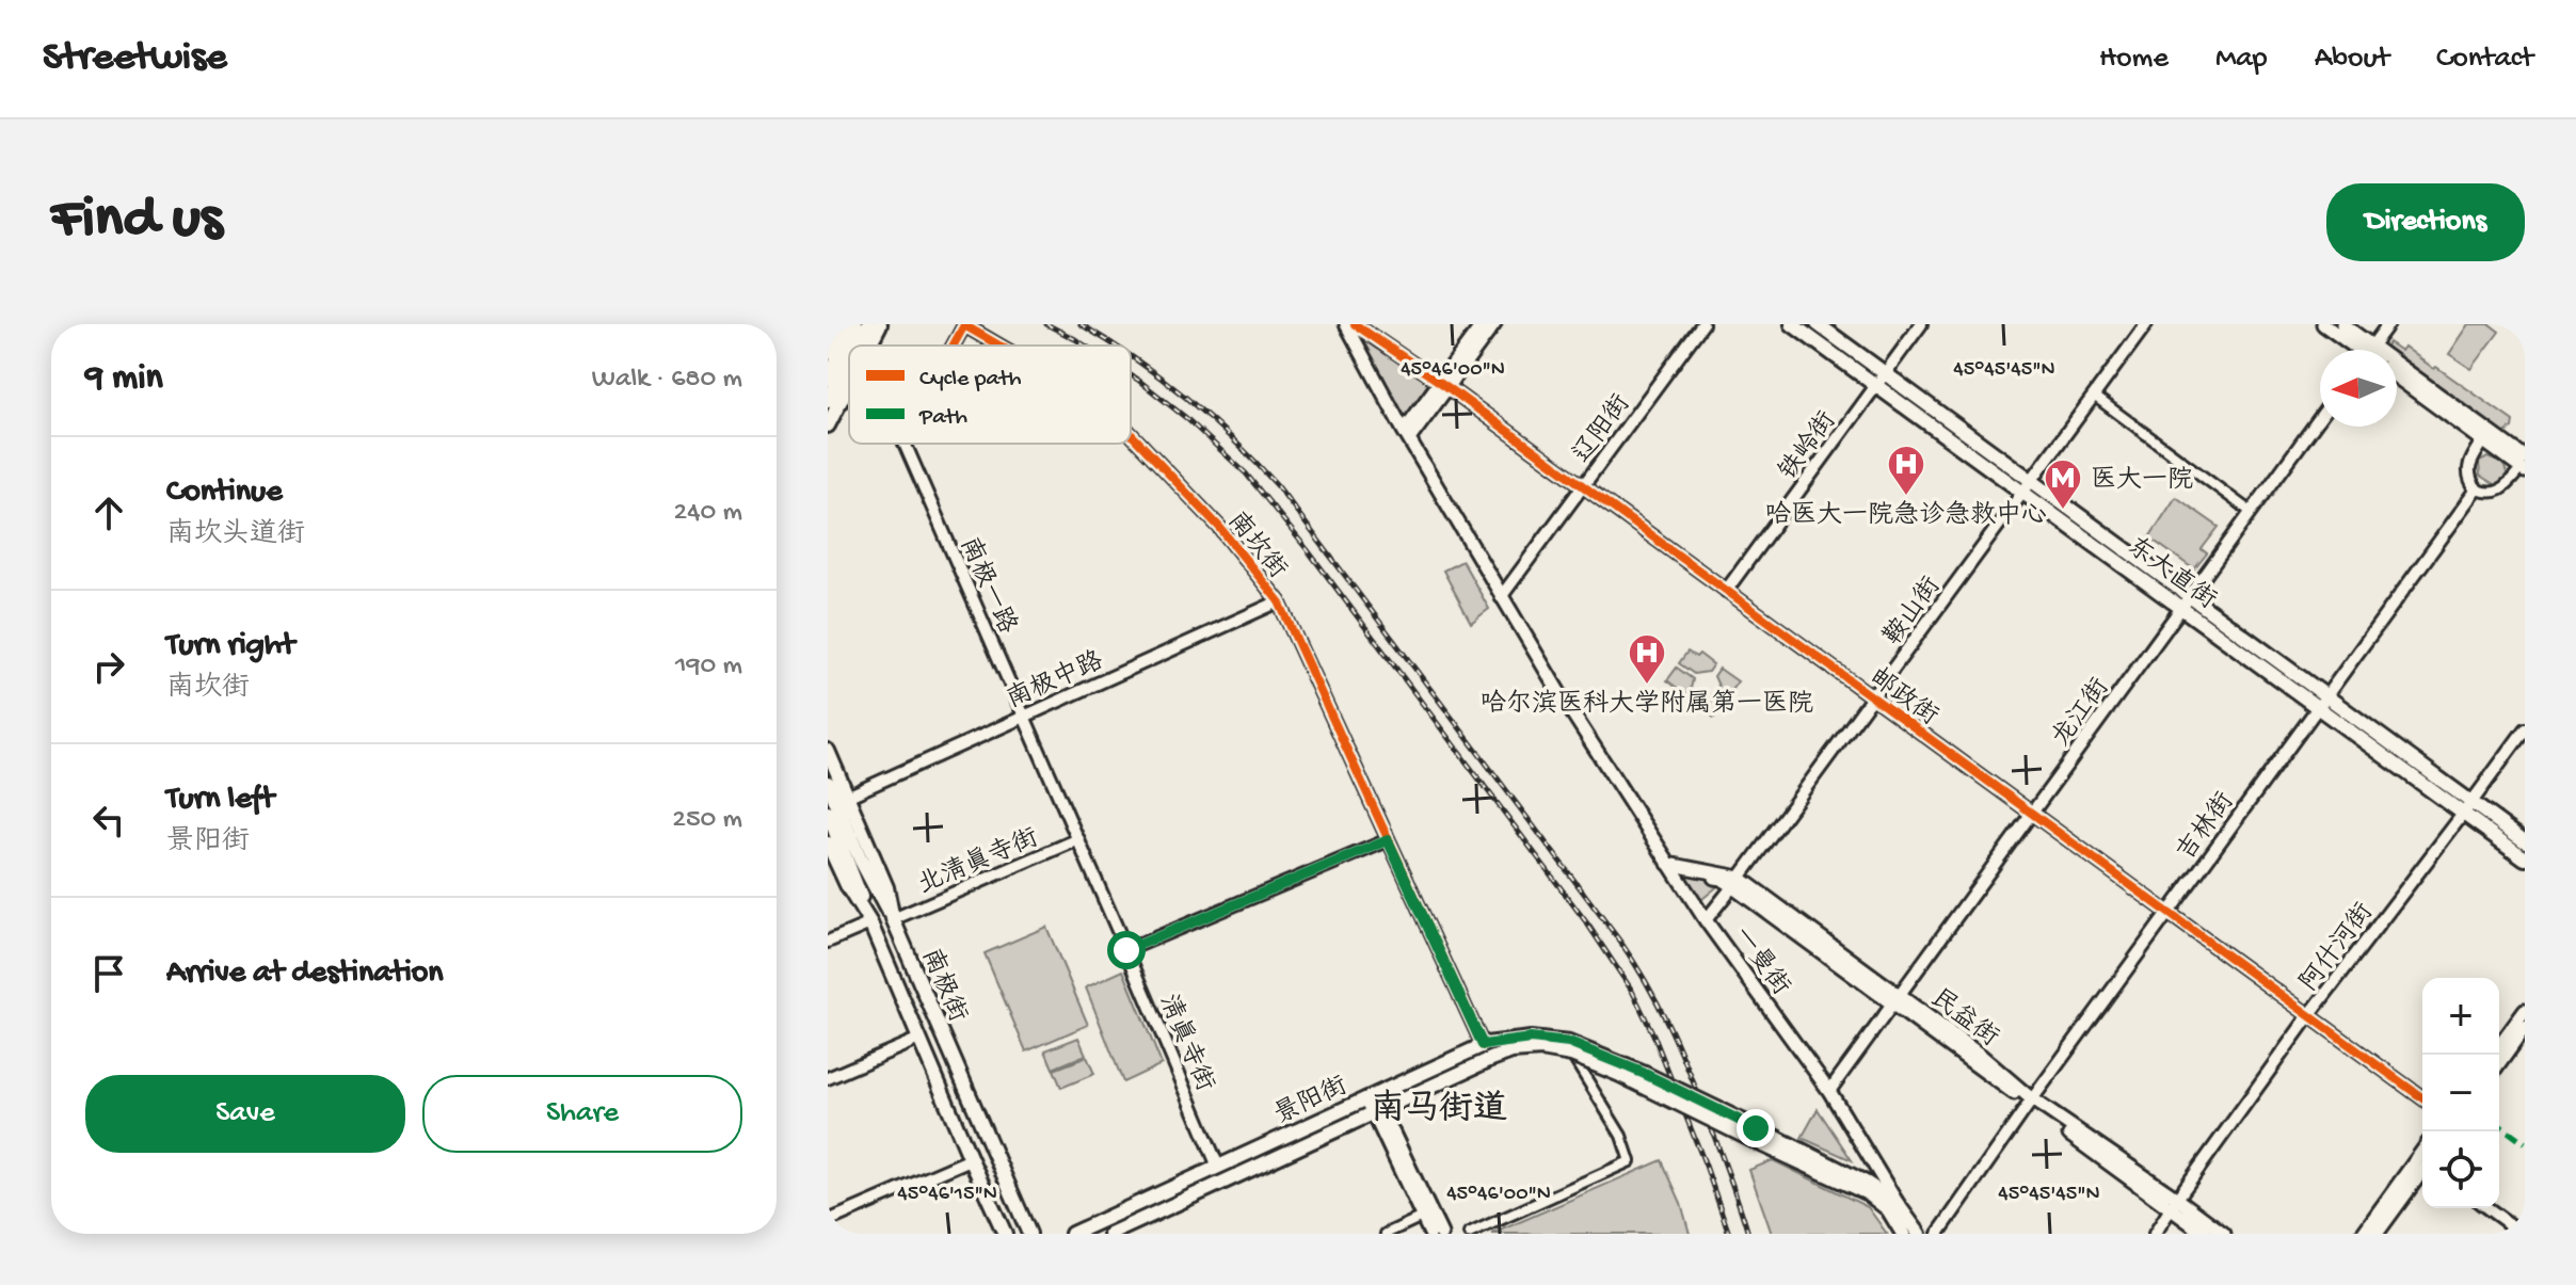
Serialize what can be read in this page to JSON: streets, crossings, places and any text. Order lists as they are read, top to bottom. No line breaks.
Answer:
{"streets":{"main road":["东大直街","一曼街","南极街","民益街","景阳街"],"street":["辽阳街","铁岭街","南坎街","南极一路","鞍山街","南极中路","邮政街","龙江街","吉林街","北清真寺街","阿什河街","清真寺街"]},"crossings":[["辽阳街","邮政街"],["辽阳街","一曼街"],["铁岭街","东大直街"],["铁岭街","邮政街"],["南坎街","南极中路"],["南坎街","景阳街"],["东大直街","鞍山街"],["东大直街","龙江街"],["东大直街","吉林街"],["东大直街","阿什河街"],["南极一路","南极中路"],["南极一路","北清真寺街"],["南极一路","清真寺街"],["鞍山街","邮政街"],["鞍山街","一曼街"],["鞍山街","民益街"],["南极中路","南极街"],["邮政街","龙江街"],["邮政街","吉林街"],["邮政街","阿什河街"],["龙江街","一曼街"],["龙江街","民益街"],["吉林街","民益街"],["北清真寺街","南极街"],["北清真寺街","清真寺街"],["阿什河街","民益街"],["一曼街","民益街"],["一曼街","景阳街"],["清真寺街","景阳街"]],"districts":["南马街道"],"places":{"hospital":["哈医大一院急诊急救中心","哈尔滨医科大学附属第一医院"],"metro station":["医大一院"]},"legend":["Cycle path","Path"],"north":"left","page":{"header":"Streetwise","nav":["Home","Map","About","Contact"],"buttons":["Directions",["Save","Share"]],"title":"Find us","heading":["9 min","Walk · 680 m"],"list":[["Continue","南坎头道街","240 m"],["Turn right","南坎街","190 m"],["Turn left","景阳街","250 m"],"Arrive at destination"],"map_buttons":["+","−"]},"coordinates":["45°46'00\"N","45°45'45\"N","45°46'15\"N"]}
